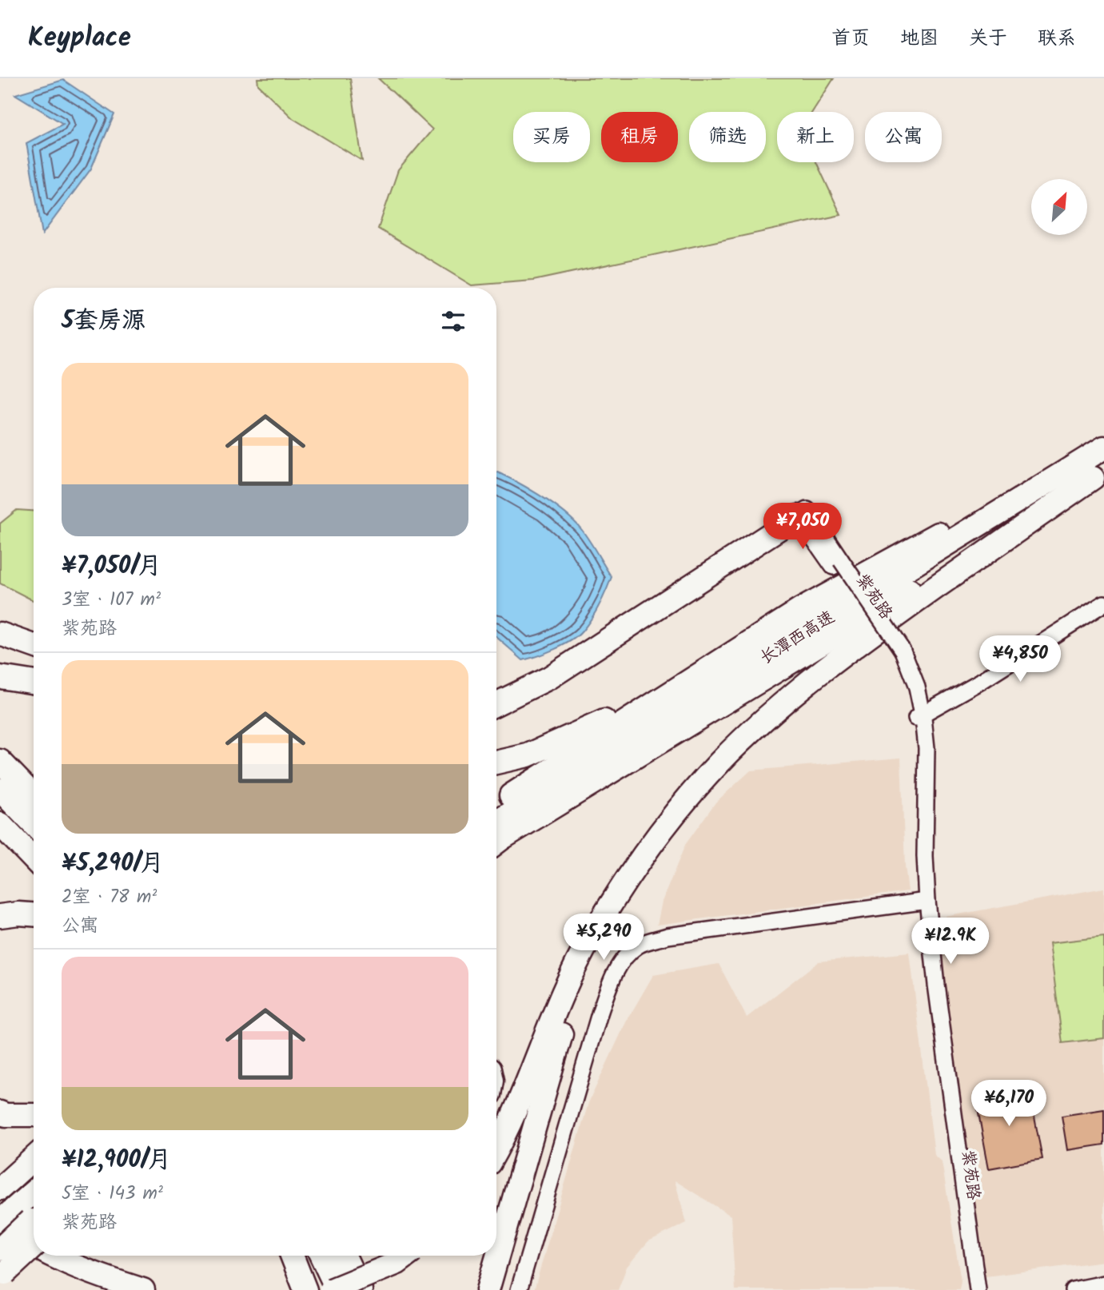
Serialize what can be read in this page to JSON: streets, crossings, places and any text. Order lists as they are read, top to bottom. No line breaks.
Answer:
{"streets":{"highway":["长潭西高速"],"street":["紫苑路"]},"north":"top right","page":{"header":"Keyplace","nav":["首页","地图","关于","联系"],"chip":["买房","租房","筛选","新上","公寓"],"heading":"5套房源","list":[{"name":"¥7,050/月","note":"3室 · 107 m² · 紫苑路"},{"name":"¥5,290/月","note":"2室 · 78 m² · 公寓"},{"name":"¥12,900/月","note":"5室 · 143 m² · 紫苑路"}],"price":["¥7,050","¥4,850","¥5,290","¥12.9K","¥6,170"]}}
